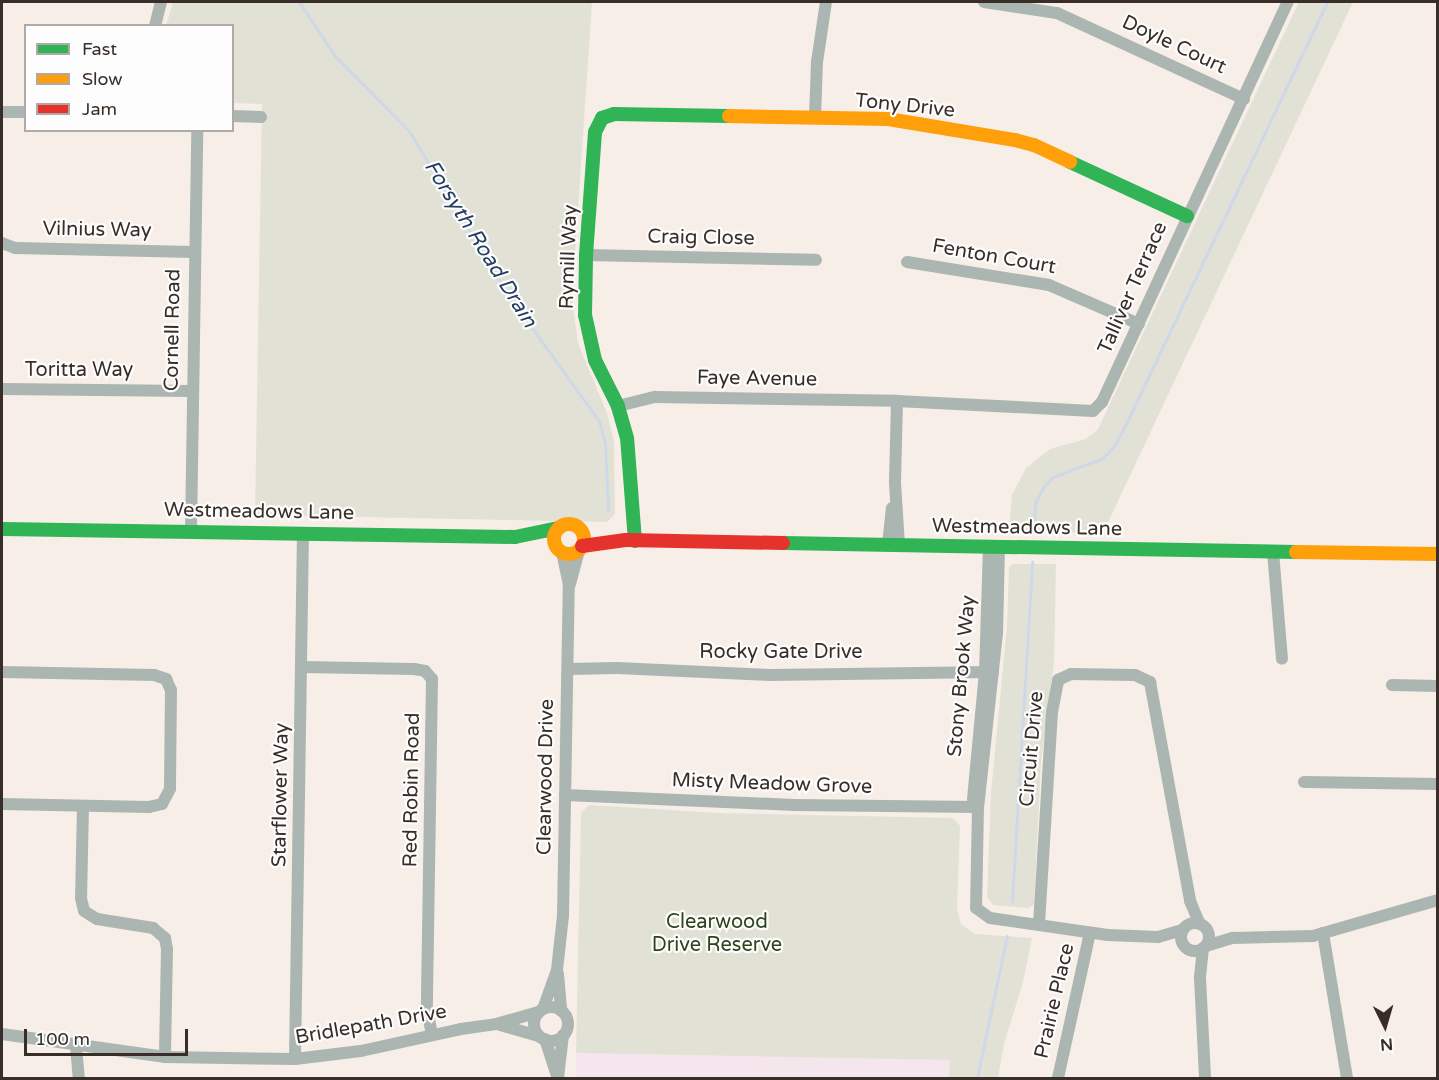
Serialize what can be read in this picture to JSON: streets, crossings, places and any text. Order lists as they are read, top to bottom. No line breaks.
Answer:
{"streets":{"street":["Doyle Court","Tony Drive","Vilnius Way","Craig Close","Rymill Way","Fenton Court","Talliver Terrace","Cornell Road","Toritta Way","Faye Avenue","Westmeadows Lane","Rocky Gate Drive","Stony Brook Way","Circuit Drive","Clearwood Drive","Misty Meadow Grove","Red Robin Road","Starflower Way","Prairie Place","Bridlepath Drive"]},"crossings":[["Doyle Court","Talliver Terrace"],["Tony Drive","Rymill Way"],["Tony Drive","Talliver Terrace"],["Vilnius Way","Cornell Road"],["Craig Close","Rymill Way"],["Rymill Way","Faye Avenue"],["Rymill Way","Westmeadows Lane"],["Fenton Court","Talliver Terrace"],["Talliver Terrace","Faye Avenue"],["Cornell Road","Toritta Way"],["Cornell Road","Westmeadows Lane"],["Westmeadows Lane","Stony Brook Way"],["Westmeadows Lane","Clearwood Drive"],["Westmeadows Lane","Starflower Way"],["Rocky Gate Drive","Stony Brook Way"],["Rocky Gate Drive","Clearwood Drive"],["Stony Brook Way","Circuit Drive"],["Stony Brook Way","Misty Meadow Grove"],["Stony Brook Way","Prairie Place"],["Clearwood Drive","Misty Meadow Grove"],["Clearwood Drive","Bridlepath Drive"],["Red Robin Road","Starflower Way"],["Red Robin Road","Bridlepath Drive"],["Starflower Way","Bridlepath Drive"]],"water":["Forsyth Road Drain"],"parks":["Clearwood Drive Reserve"],"legend":["Fast","Slow","Jam"],"scale_bar":"100 m","north":"bottom"}
